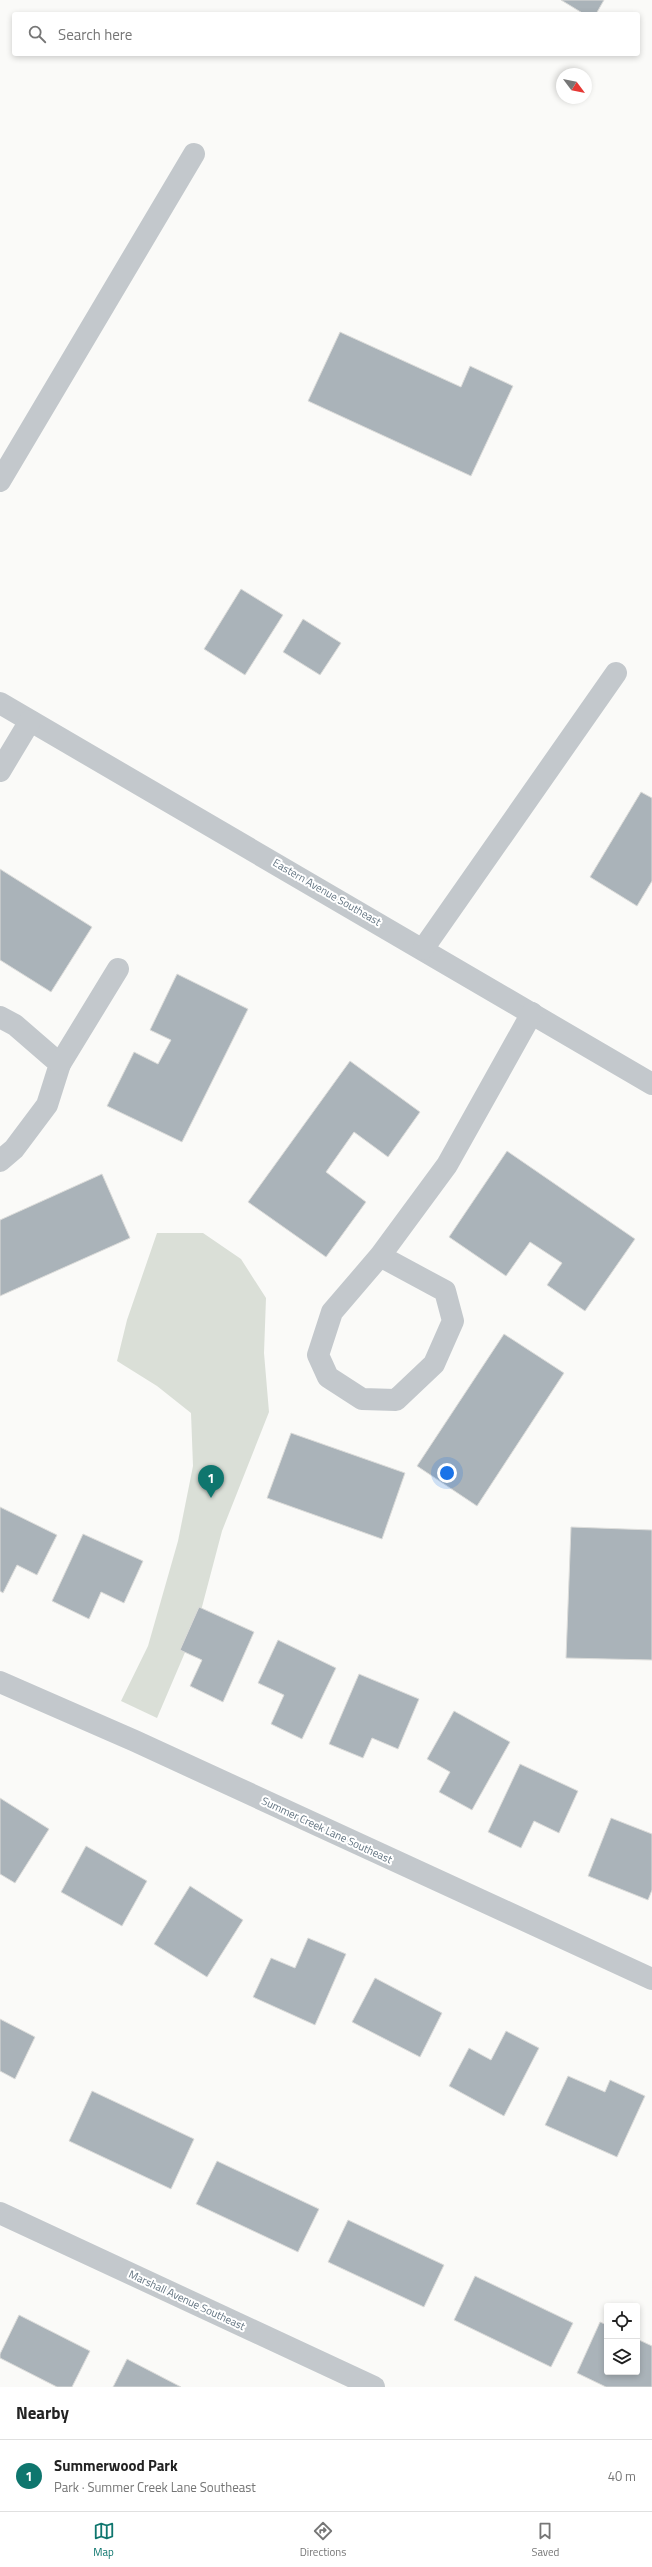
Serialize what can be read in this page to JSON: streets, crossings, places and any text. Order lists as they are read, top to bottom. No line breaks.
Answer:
{"streets":{"street":["Eastern Avenue Southeast","Summer Creek Lane Southeast","Marshall Avenue Southeast"]},"north":"bottom right","page":{"search":"Search here","pins":"1","heading":"Nearby","list":[{"mark":"1","name":"Summerwood Park","note":"Park · Summer Creek Lane Southeast","value":"40 m"}],"nav":["Map","Directions","Saved"]}}
